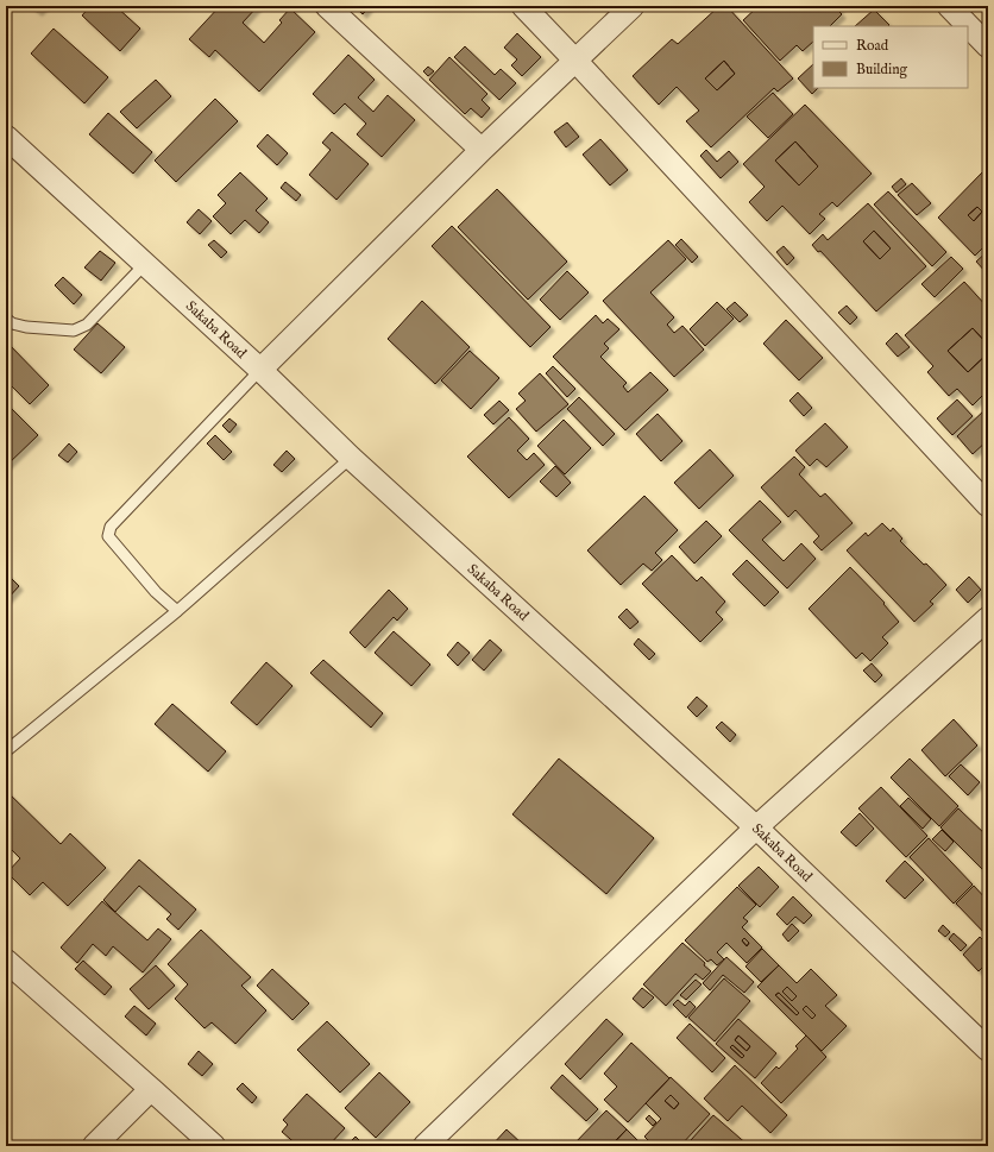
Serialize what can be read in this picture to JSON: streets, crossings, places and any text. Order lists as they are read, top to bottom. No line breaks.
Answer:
{"streets":{"street":["Sakaba Road"]},"legend":["Road","Building"]}
